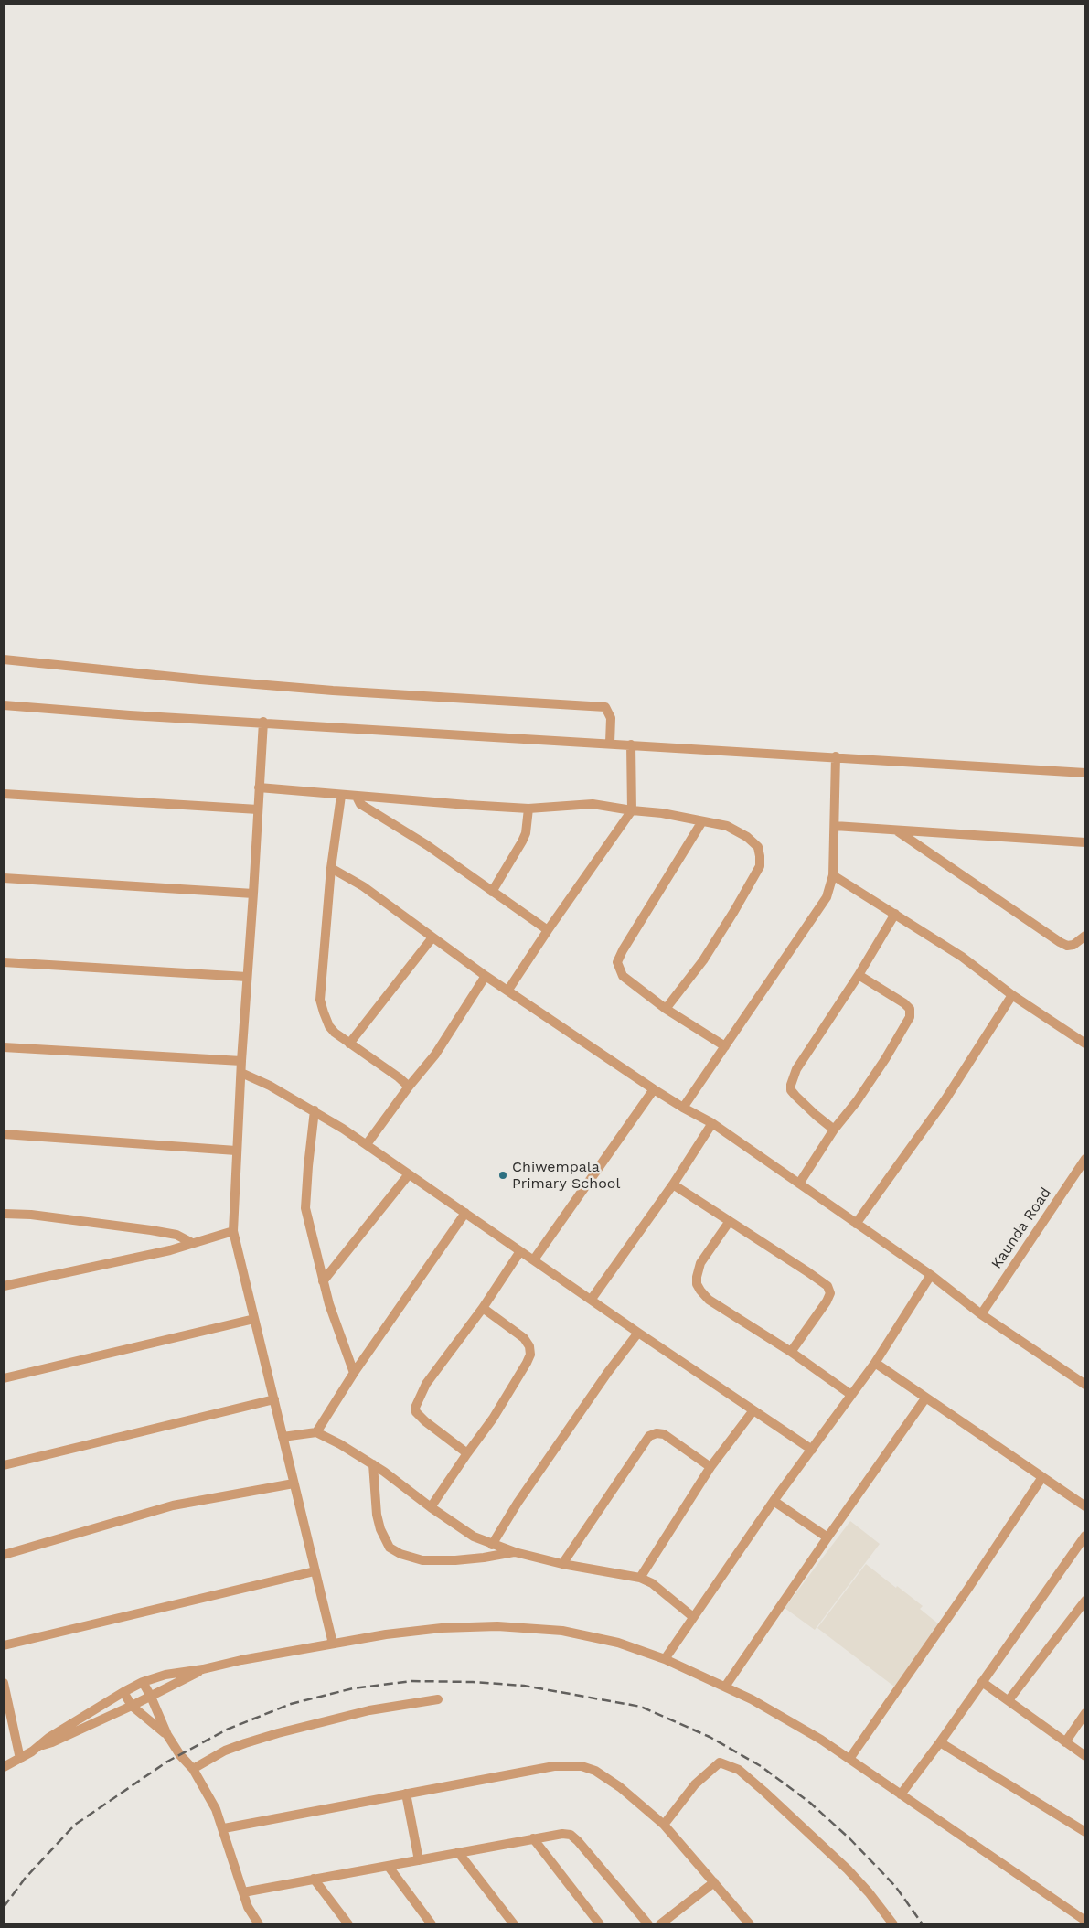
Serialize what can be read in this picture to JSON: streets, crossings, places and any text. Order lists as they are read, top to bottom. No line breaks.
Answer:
{"streets":{"street":["Kaunda Road"]},"places":["Chiwempala Primary School"]}
